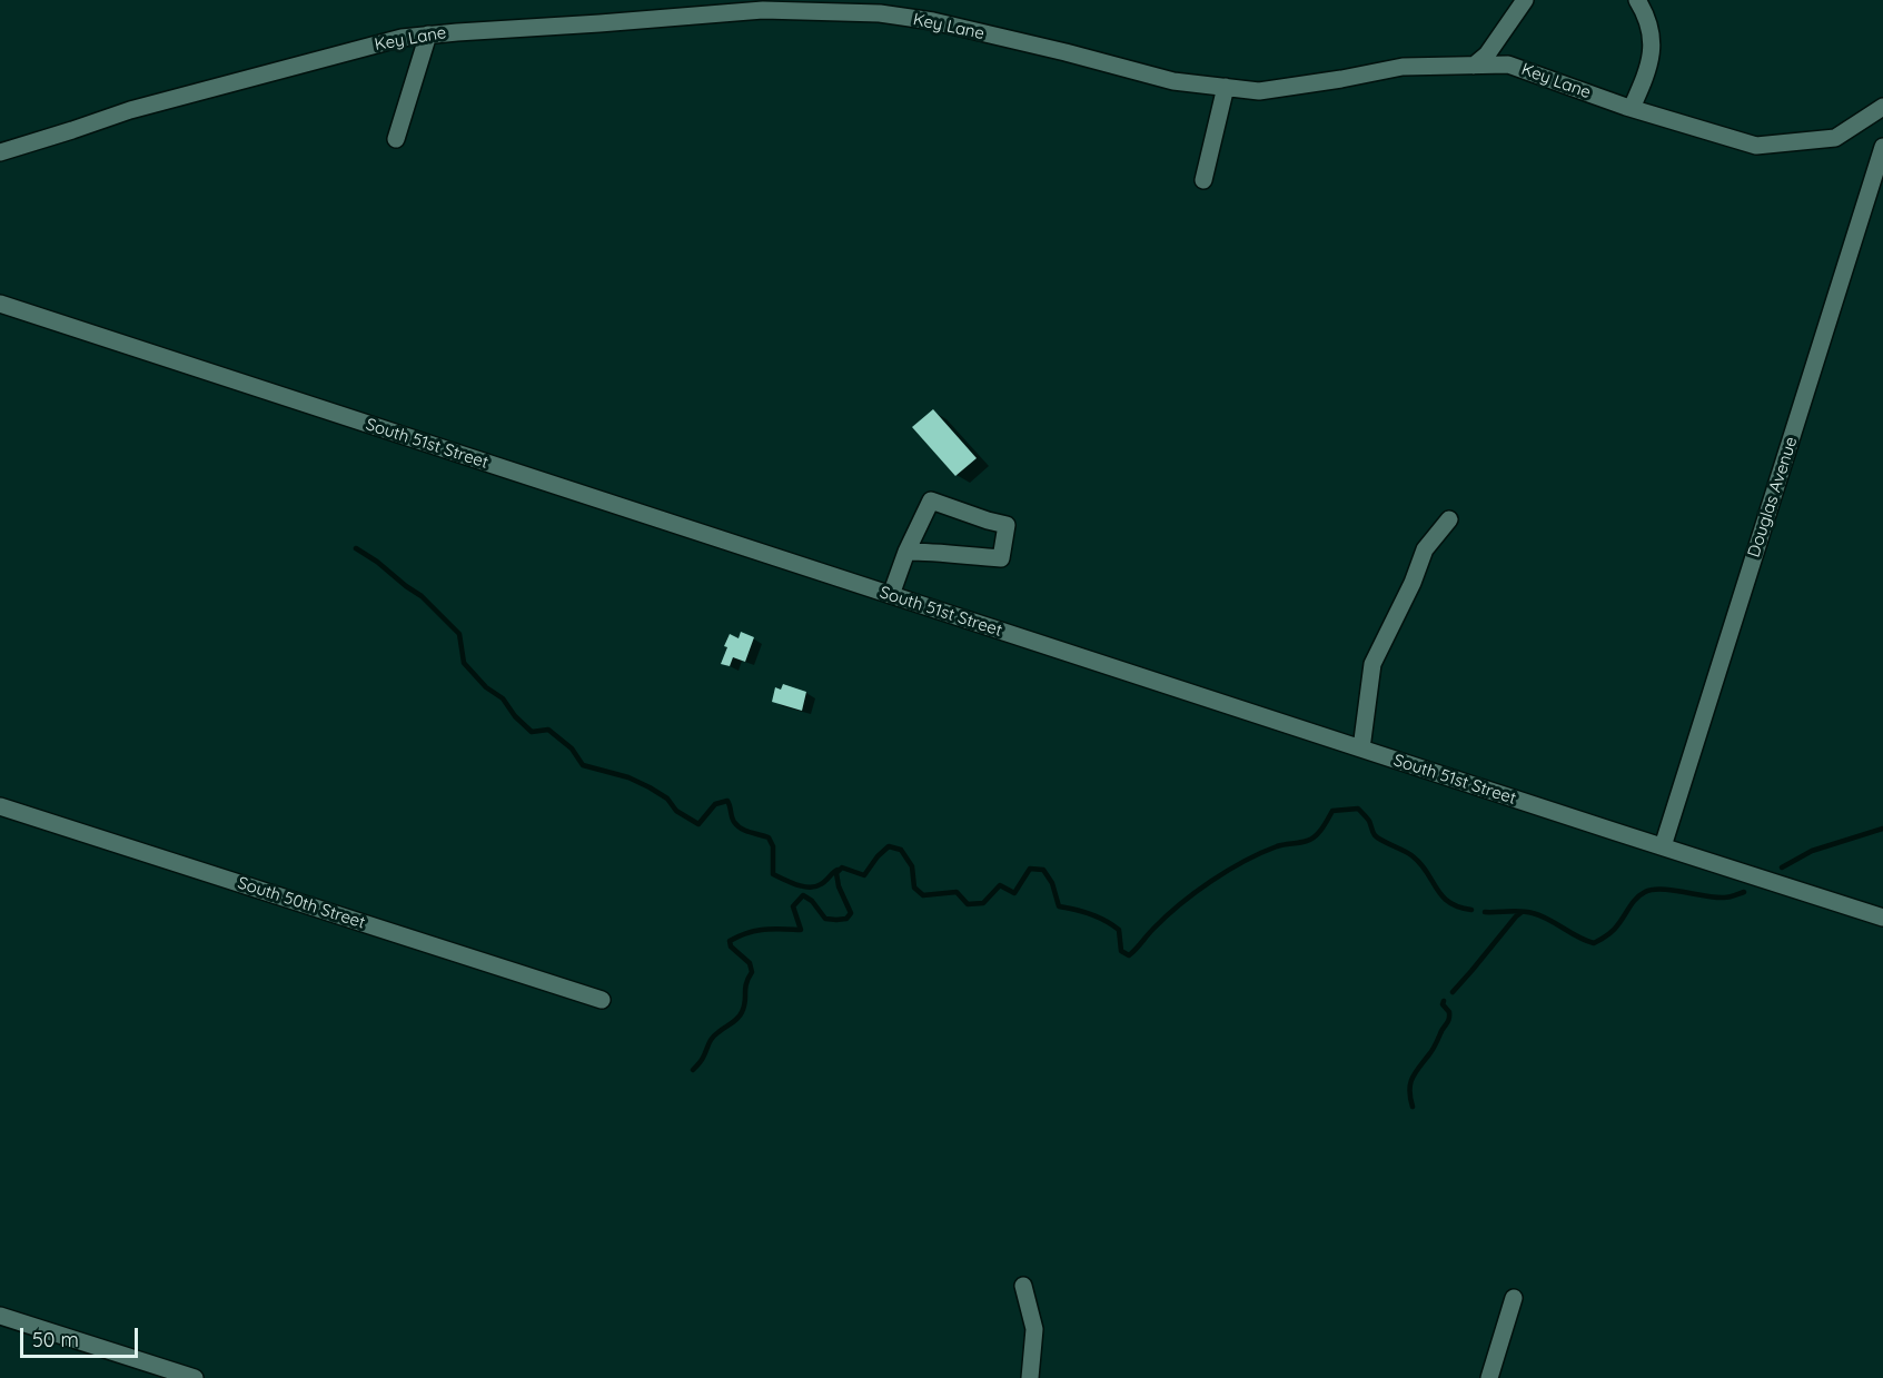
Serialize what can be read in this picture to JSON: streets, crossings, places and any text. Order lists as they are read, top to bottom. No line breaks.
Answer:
{"streets":{"street":["Key Lane","South 51st Street","Douglas Avenue","South 50th Street"]},"crossings":[["South 51st Street","Douglas Avenue"]],"scale_bar":"50 m"}
